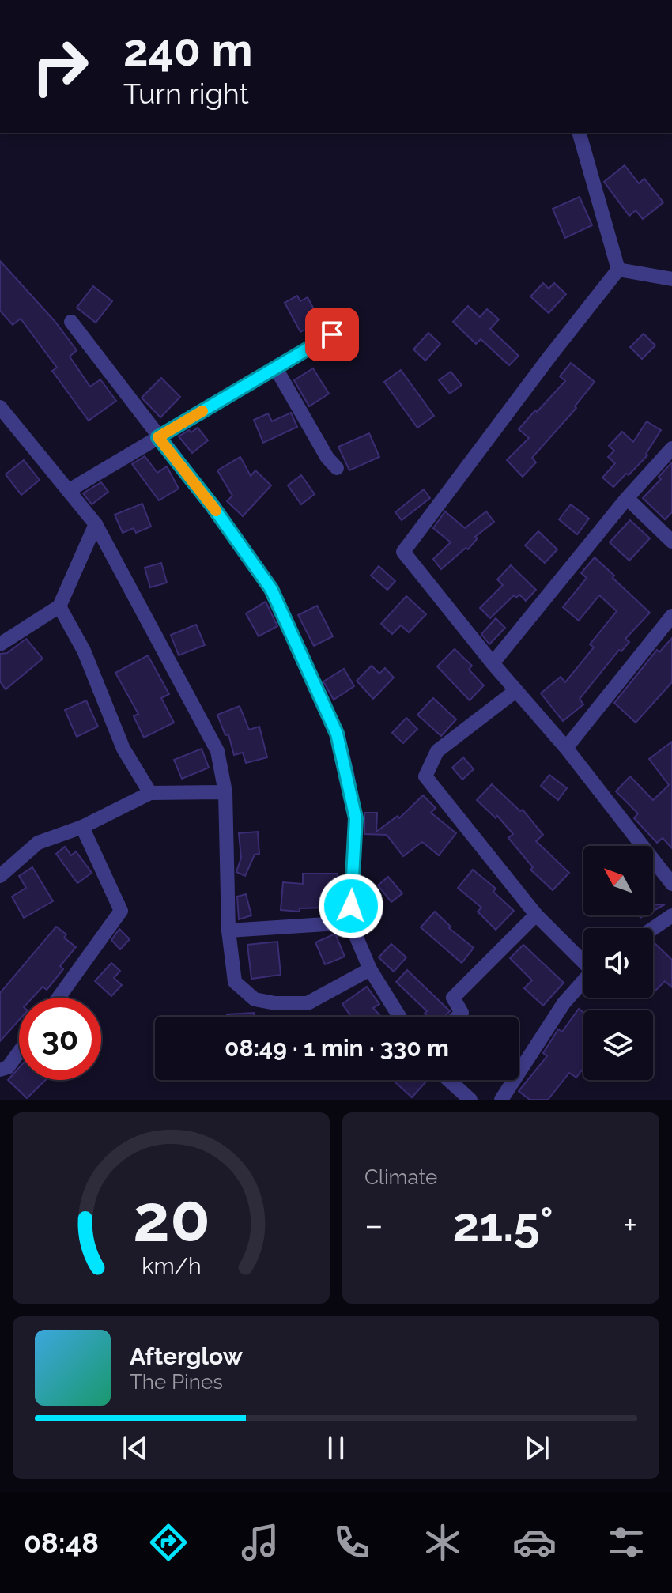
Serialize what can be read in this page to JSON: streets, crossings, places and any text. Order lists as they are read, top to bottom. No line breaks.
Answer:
{"north":"top left","page":{"turn":["240 m","Turn right"],"limit":"30","trip":"08:49 · 1 min · 330 m","tile":"Climate","heat":["−","21.5°","+"],"song":["Afterglow","The Pines"],"tabs":"08:48","gauge":["20","km/h"]}}
